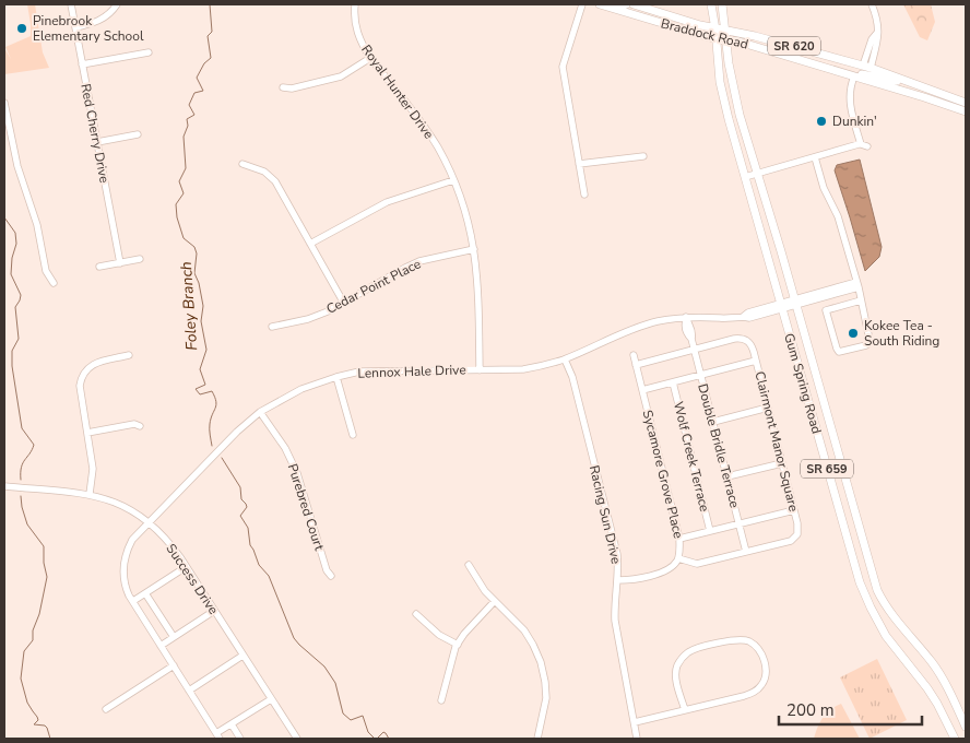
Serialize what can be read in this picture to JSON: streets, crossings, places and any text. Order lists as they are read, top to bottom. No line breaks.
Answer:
{"streets":{"main road":["Braddock Road","SR 620","Gum Spring Road","SR 659"],"street":["Royal Hunter Drive","Red Cherry Drive","Cedar Point Place","Lennox Hale Drive","Clairmont Manor Square","Double Bridle Terrace","Wolf Creek Terrace","Sycamore Grove Place","Purebred Court","Racing Sun Drive","Success Drive"]},"crossings":[["Braddock Road","Gum Spring Road"],["Royal Hunter Drive","Cedar Point Place"],["Royal Hunter Drive","Lennox Hale Drive"],["Lennox Hale Drive","Gum Spring Road"],["Lennox Hale Drive","Double Bridle Terrace"],["Lennox Hale Drive","Purebred Court"],["Lennox Hale Drive","Racing Sun Drive"],["Lennox Hale Drive","Success Drive"],["Clairmont Manor Square","Double Bridle Terrace"],["Clairmont Manor Square","Sycamore Grove Place"],["Sycamore Grove Place","Racing Sun Drive"]],"water":["Foley Branch"],"places":["Pinebrook Elementary School","Dunkin'","Kokee Tea - South Riding"],"scale_bar":"200 m"}
